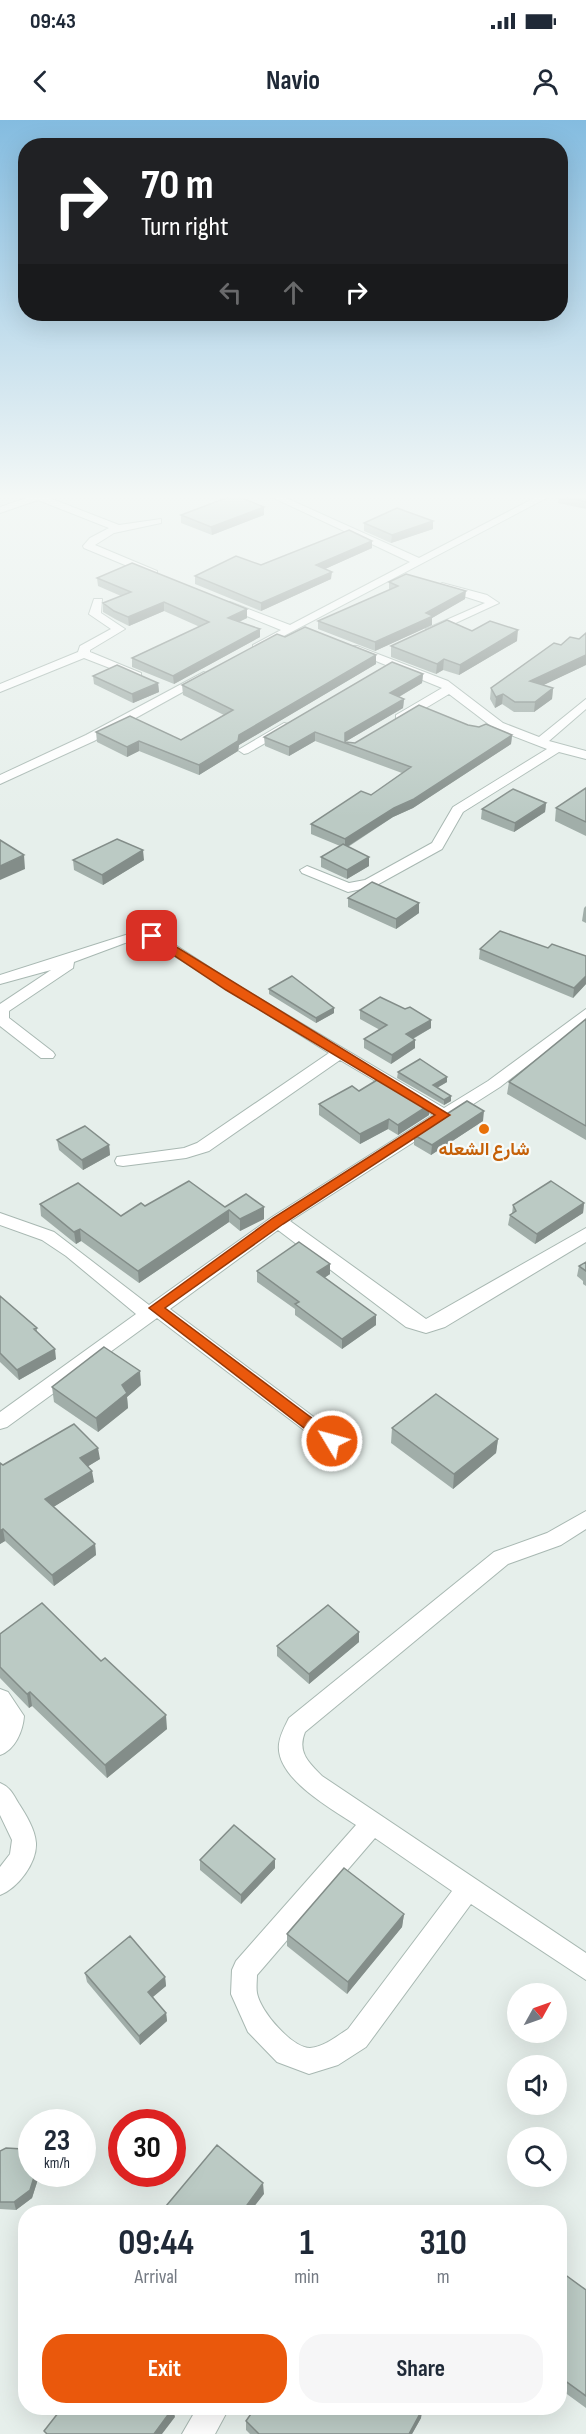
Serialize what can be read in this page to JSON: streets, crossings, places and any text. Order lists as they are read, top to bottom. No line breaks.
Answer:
{"places":["شارع الشعله"],"north":"top right","page":{"status":"09:43","header":"Navio","turn":["70 m","Turn right"],"speed":"23 km/h","limit":"30","eta":["09:44","Arrival","1","min","310","m"],"buttons":["Exit","Share"]}}
